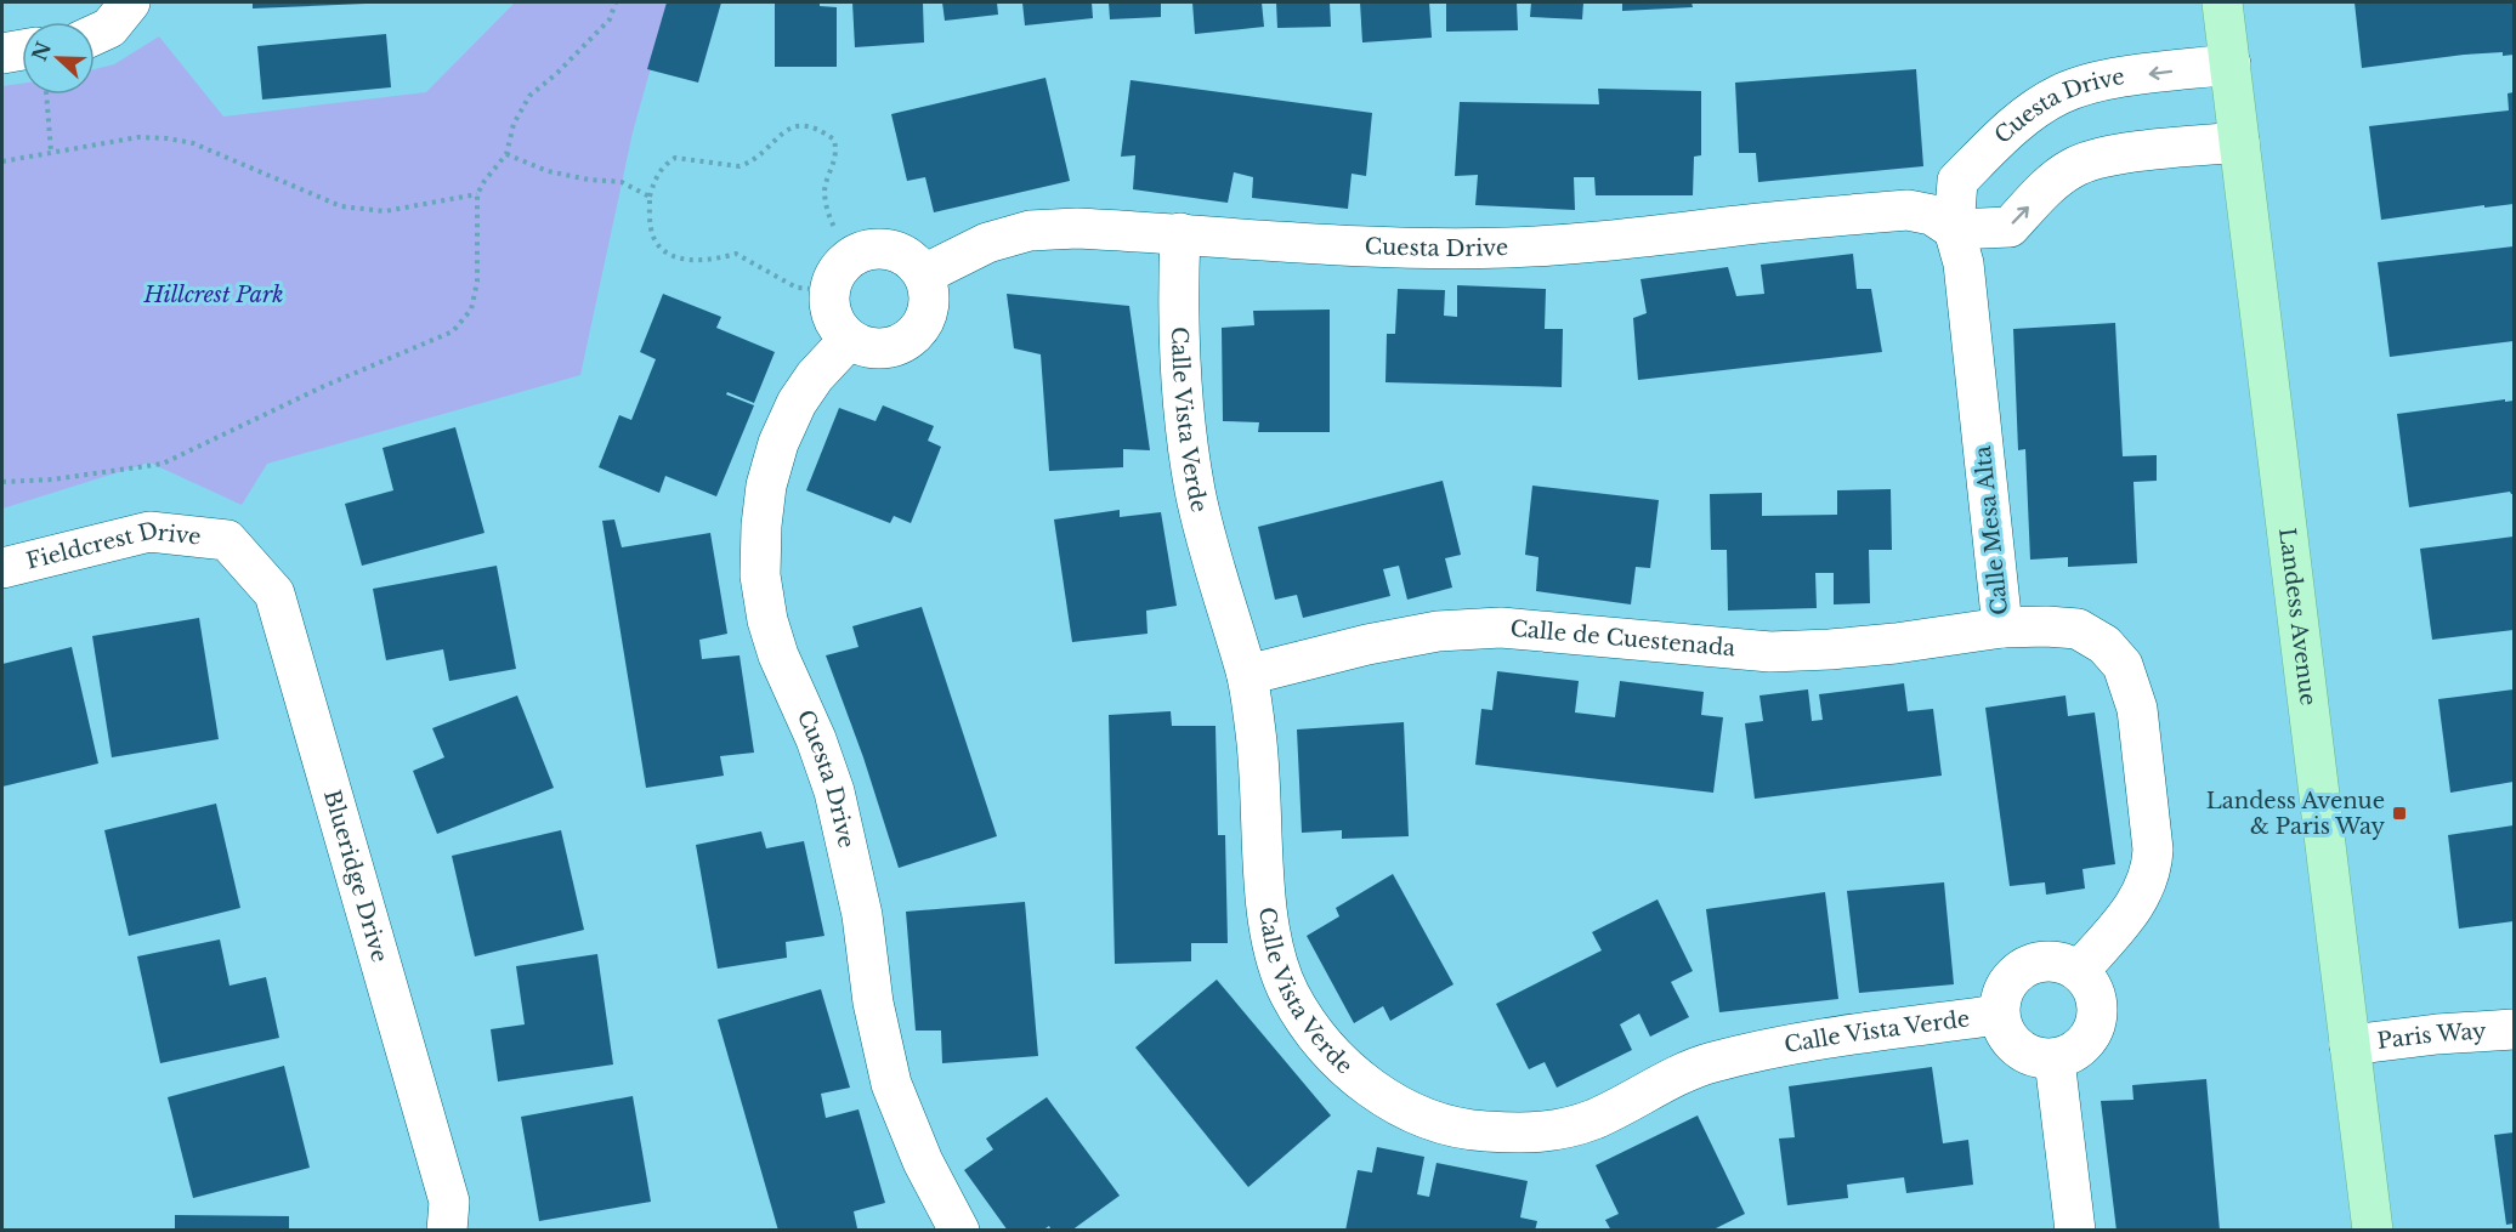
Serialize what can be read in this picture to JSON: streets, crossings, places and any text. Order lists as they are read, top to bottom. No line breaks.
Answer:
{"streets":{"main road":["Landess Avenue"],"street":["Cuesta Drive","Calle Vista Verde","Calle Mesa Alta","Fieldcrest Drive","Calle de Cuestenada","Blueridge Drive","Paris Way"]},"crossings":[["Cuesta Drive","Calle Vista Verde"],["Cuesta Drive","Calle Mesa Alta"],["Cuesta Drive","Landess Avenue"],["Calle Vista Verde","Calle Mesa Alta"],["Calle Vista Verde","Calle de Cuestenada"],["Calle Mesa Alta","Calle de Cuestenada"],["Fieldcrest Drive","Blueridge Drive"],["Landess Avenue","Paris Way"]],"parks":["Hillcrest Park"],"places":{"transit":["Landess Avenue & Paris Way"]},"north":"left"}
